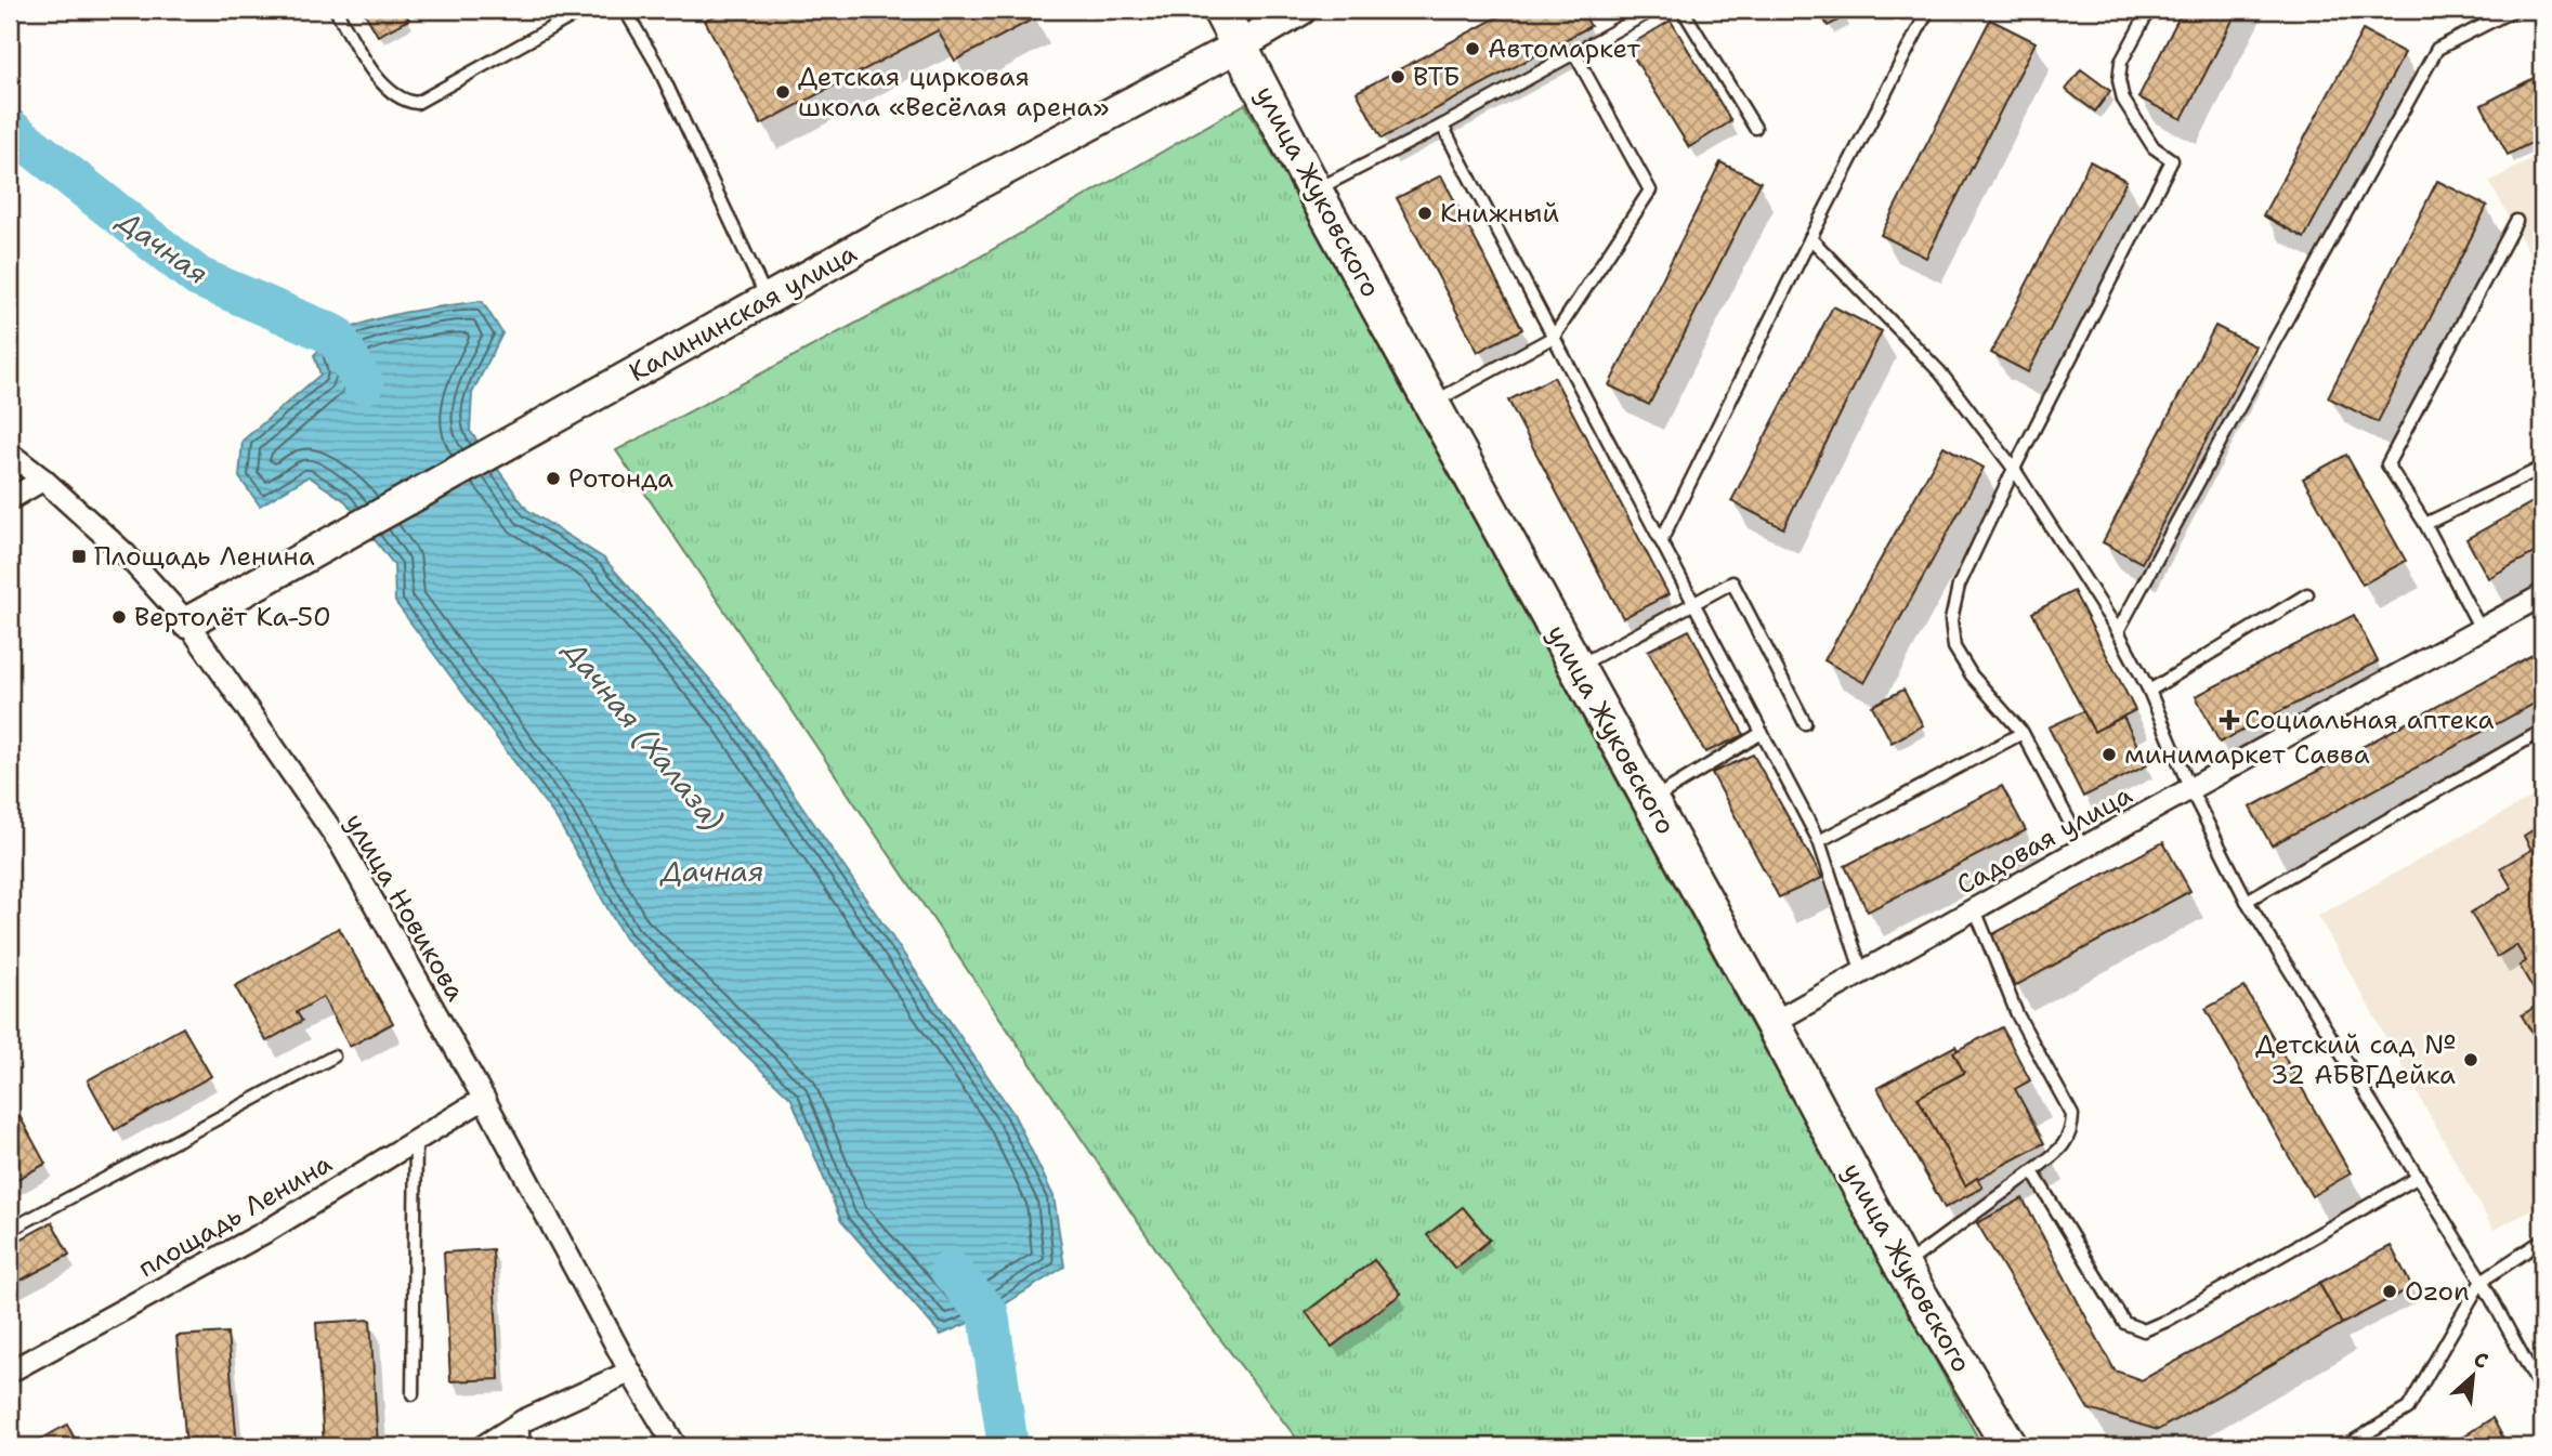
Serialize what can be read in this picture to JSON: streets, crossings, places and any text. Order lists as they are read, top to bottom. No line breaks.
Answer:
{"streets":{"main road":["улица Жуковского"],"street":["Калининская улица","Садовая улица","улица Новикова","площадь Ленина"]},"crossings":[["улица Жуковского","Калининская улица"],["улица Жуковского","Садовая улица"],["Калининская улица","улица Новикова"],["улица Новикова","площадь Ленина"]],"water":["Дачная","Дачная (Халаза)"],"places":{"other":["Автомаркет","ВТБ","Детская цирковая школа «Весёлая арена»","Книжный","Ротонда","Вертолёт Ка-50","минимаркет Савва","Детский сад № 32 АБВГДейка","Ozon"],"transit":["Площадь Ленина"],"health":["Социальная аптека"]},"north":"top right"}
